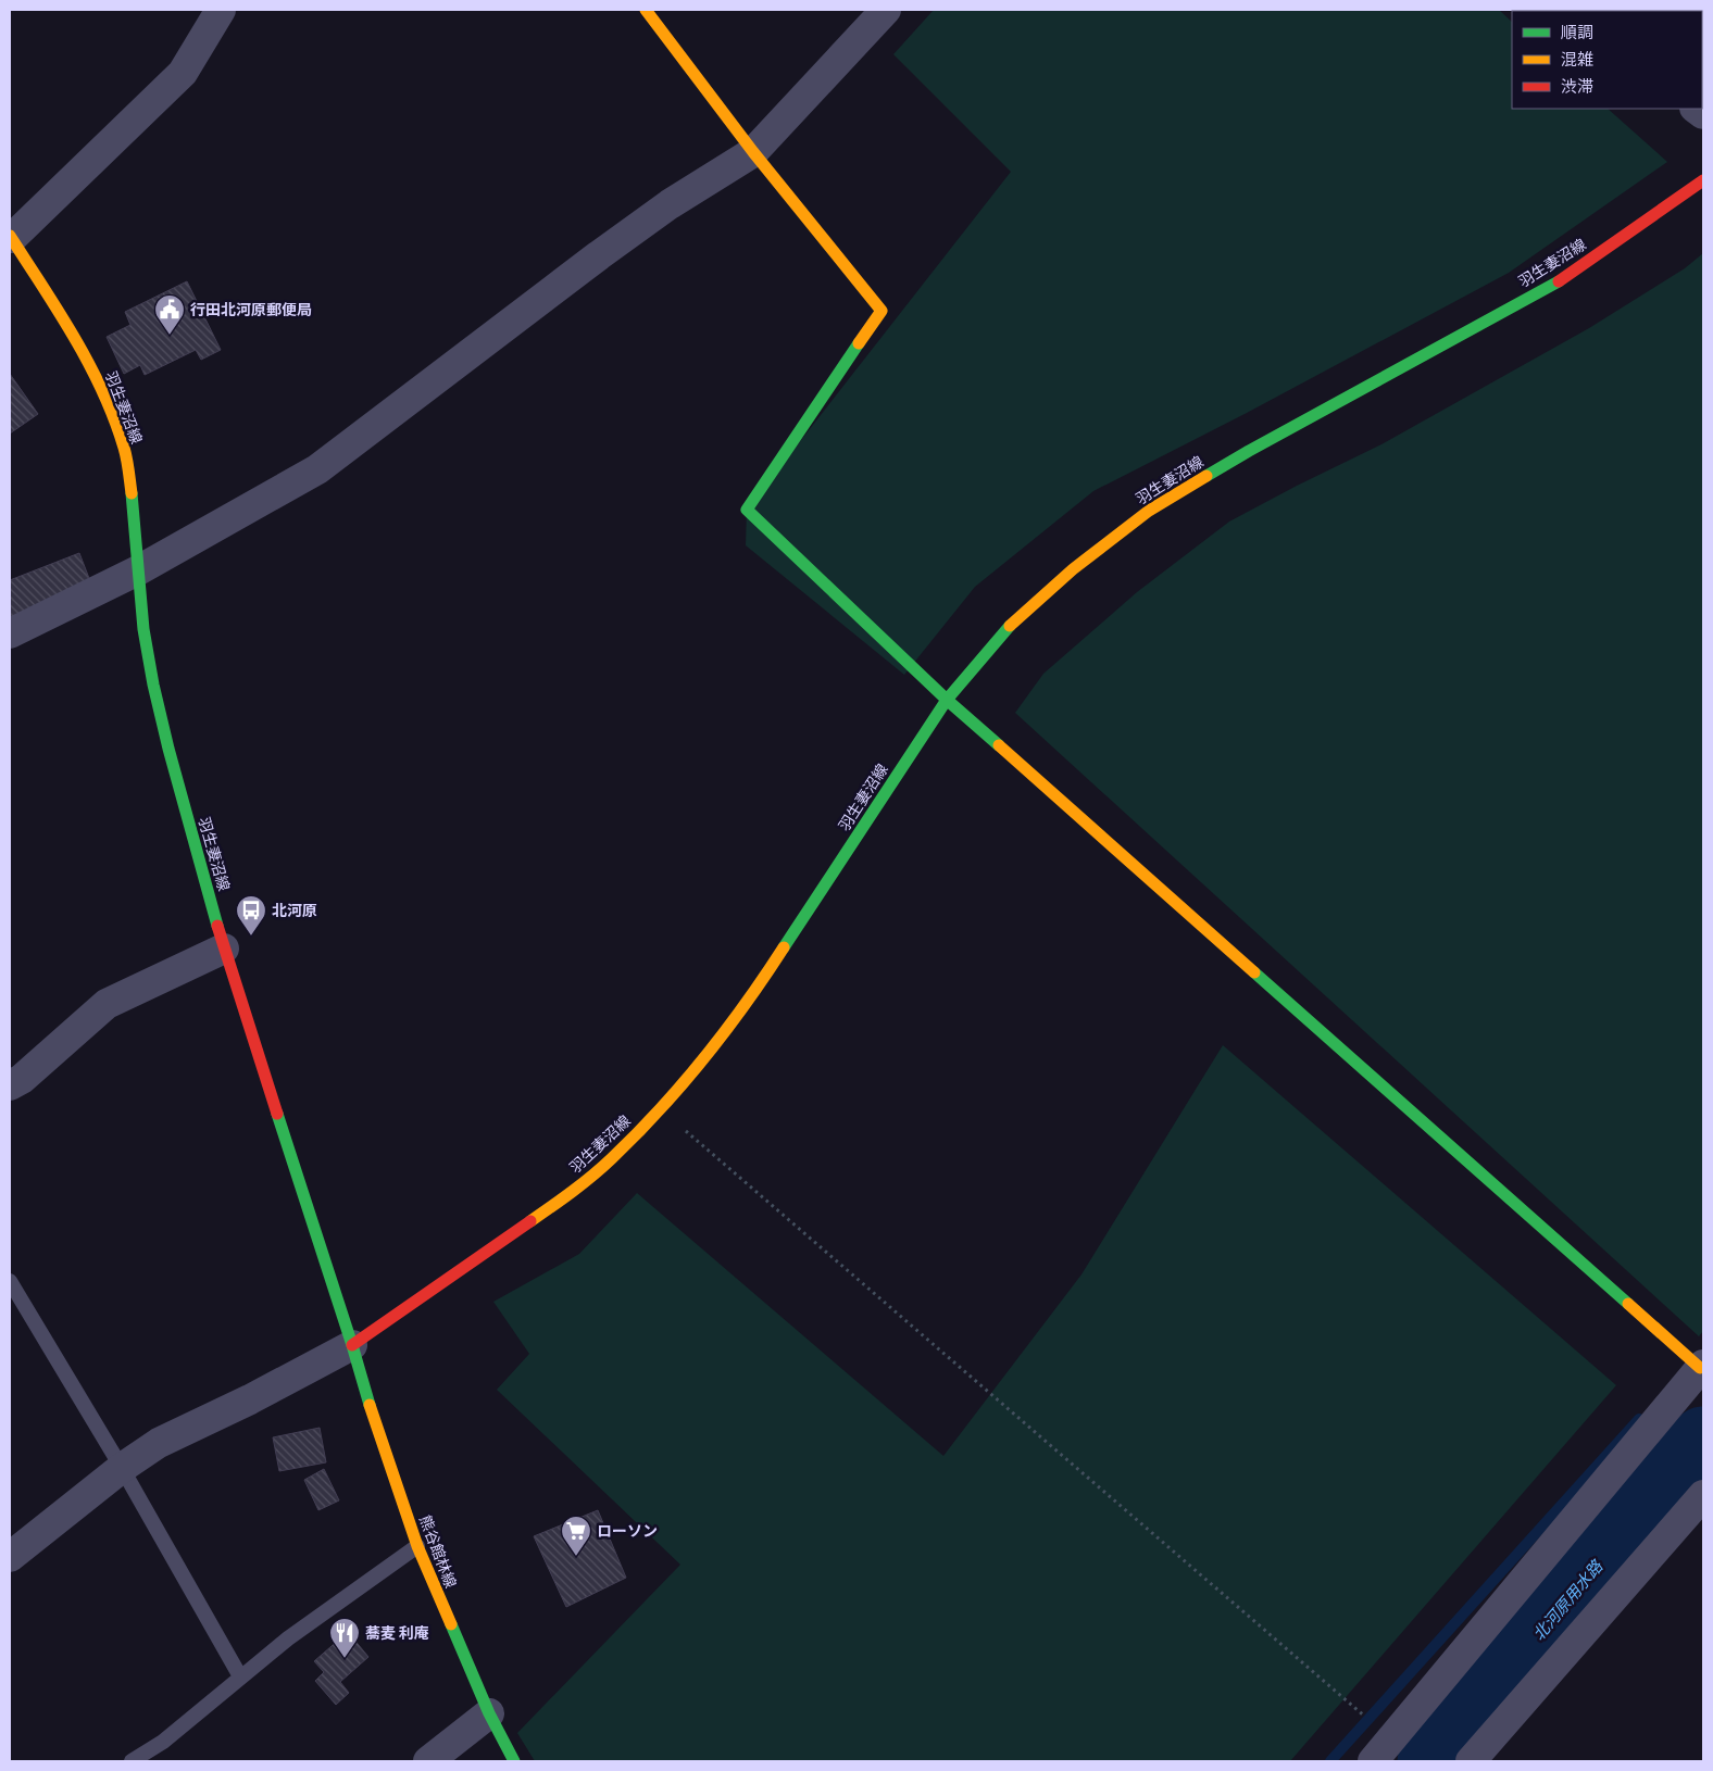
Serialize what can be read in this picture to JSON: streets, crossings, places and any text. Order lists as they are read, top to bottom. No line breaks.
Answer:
{"streets":{"main road":["羽生妻沼線","熊谷館林線"]},"crossings":[["羽生妻沼線","熊谷館林線"]],"water":["北河原用水路"],"places":{"public building":["行田北河原郵便局"],"bus stop":["北河原"],"supermarket":["ローソン"],"restaurant":["蕎麦 利庵"]},"legend":["順調","混雑","渋滞"]}
